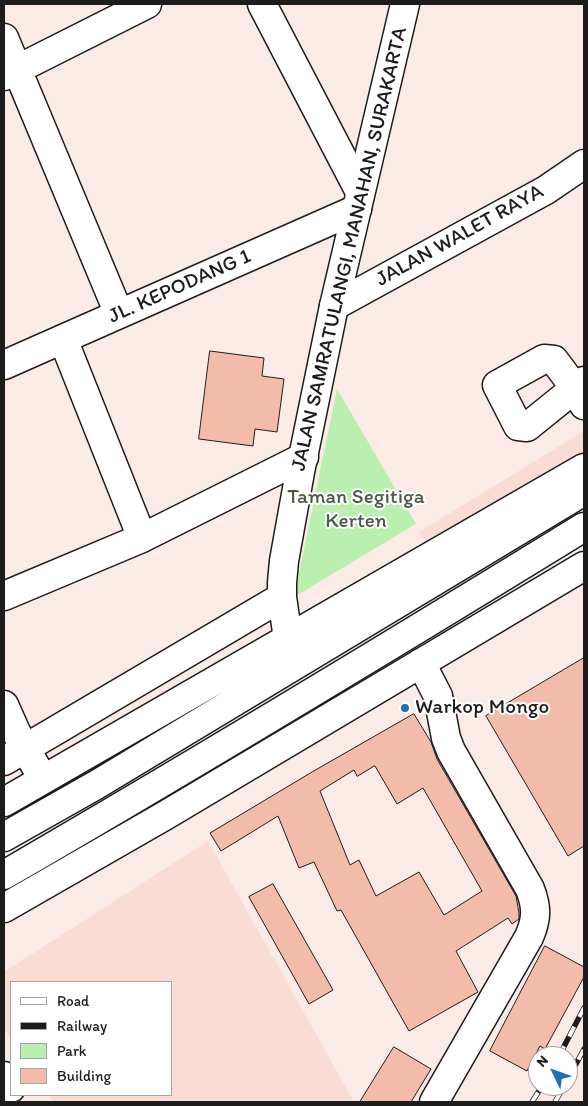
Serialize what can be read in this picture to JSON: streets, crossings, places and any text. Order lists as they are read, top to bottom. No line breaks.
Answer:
{"streets":{"main road":["JALAN WALET RAYA","JALAN SAMRATULANGI, MANAHAN, SURAKARTA","JL. KEPODANG 1"]},"crossings":[["JALAN WALET RAYA","JALAN SAMRATULANGI, MANAHAN, SURAKARTA"],["JALAN SAMRATULANGI, MANAHAN, SURAKARTA","JL. KEPODANG 1"]],"parks":["Taman Segitiga Kerten"],"places":["Warkop Mongo"],"legend":["Road","Railway","Park","Building"],"north":"top left"}
